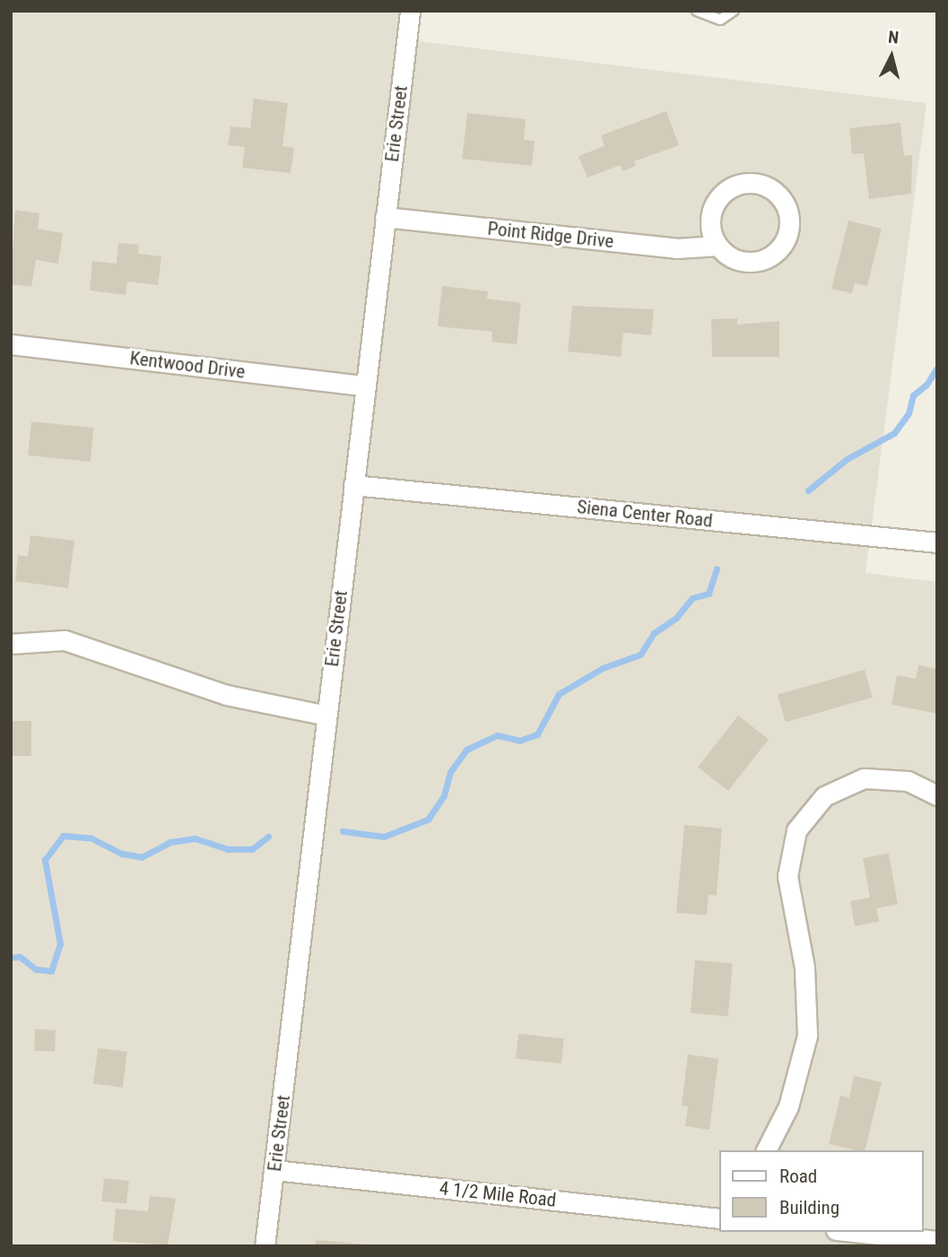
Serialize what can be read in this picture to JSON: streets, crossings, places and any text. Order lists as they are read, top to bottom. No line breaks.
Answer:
{"streets":{"street":["Erie Street","Point Ridge Drive","Kentwood Drive","Siena Center Road","4 1/2 Mile Road"]},"crossings":[["Erie Street","Point Ridge Drive"],["Erie Street","Kentwood Drive"],["Erie Street","Siena Center Road"],["Erie Street","4 1/2 Mile Road"]],"legend":["Road","Building"],"north":"top"}
